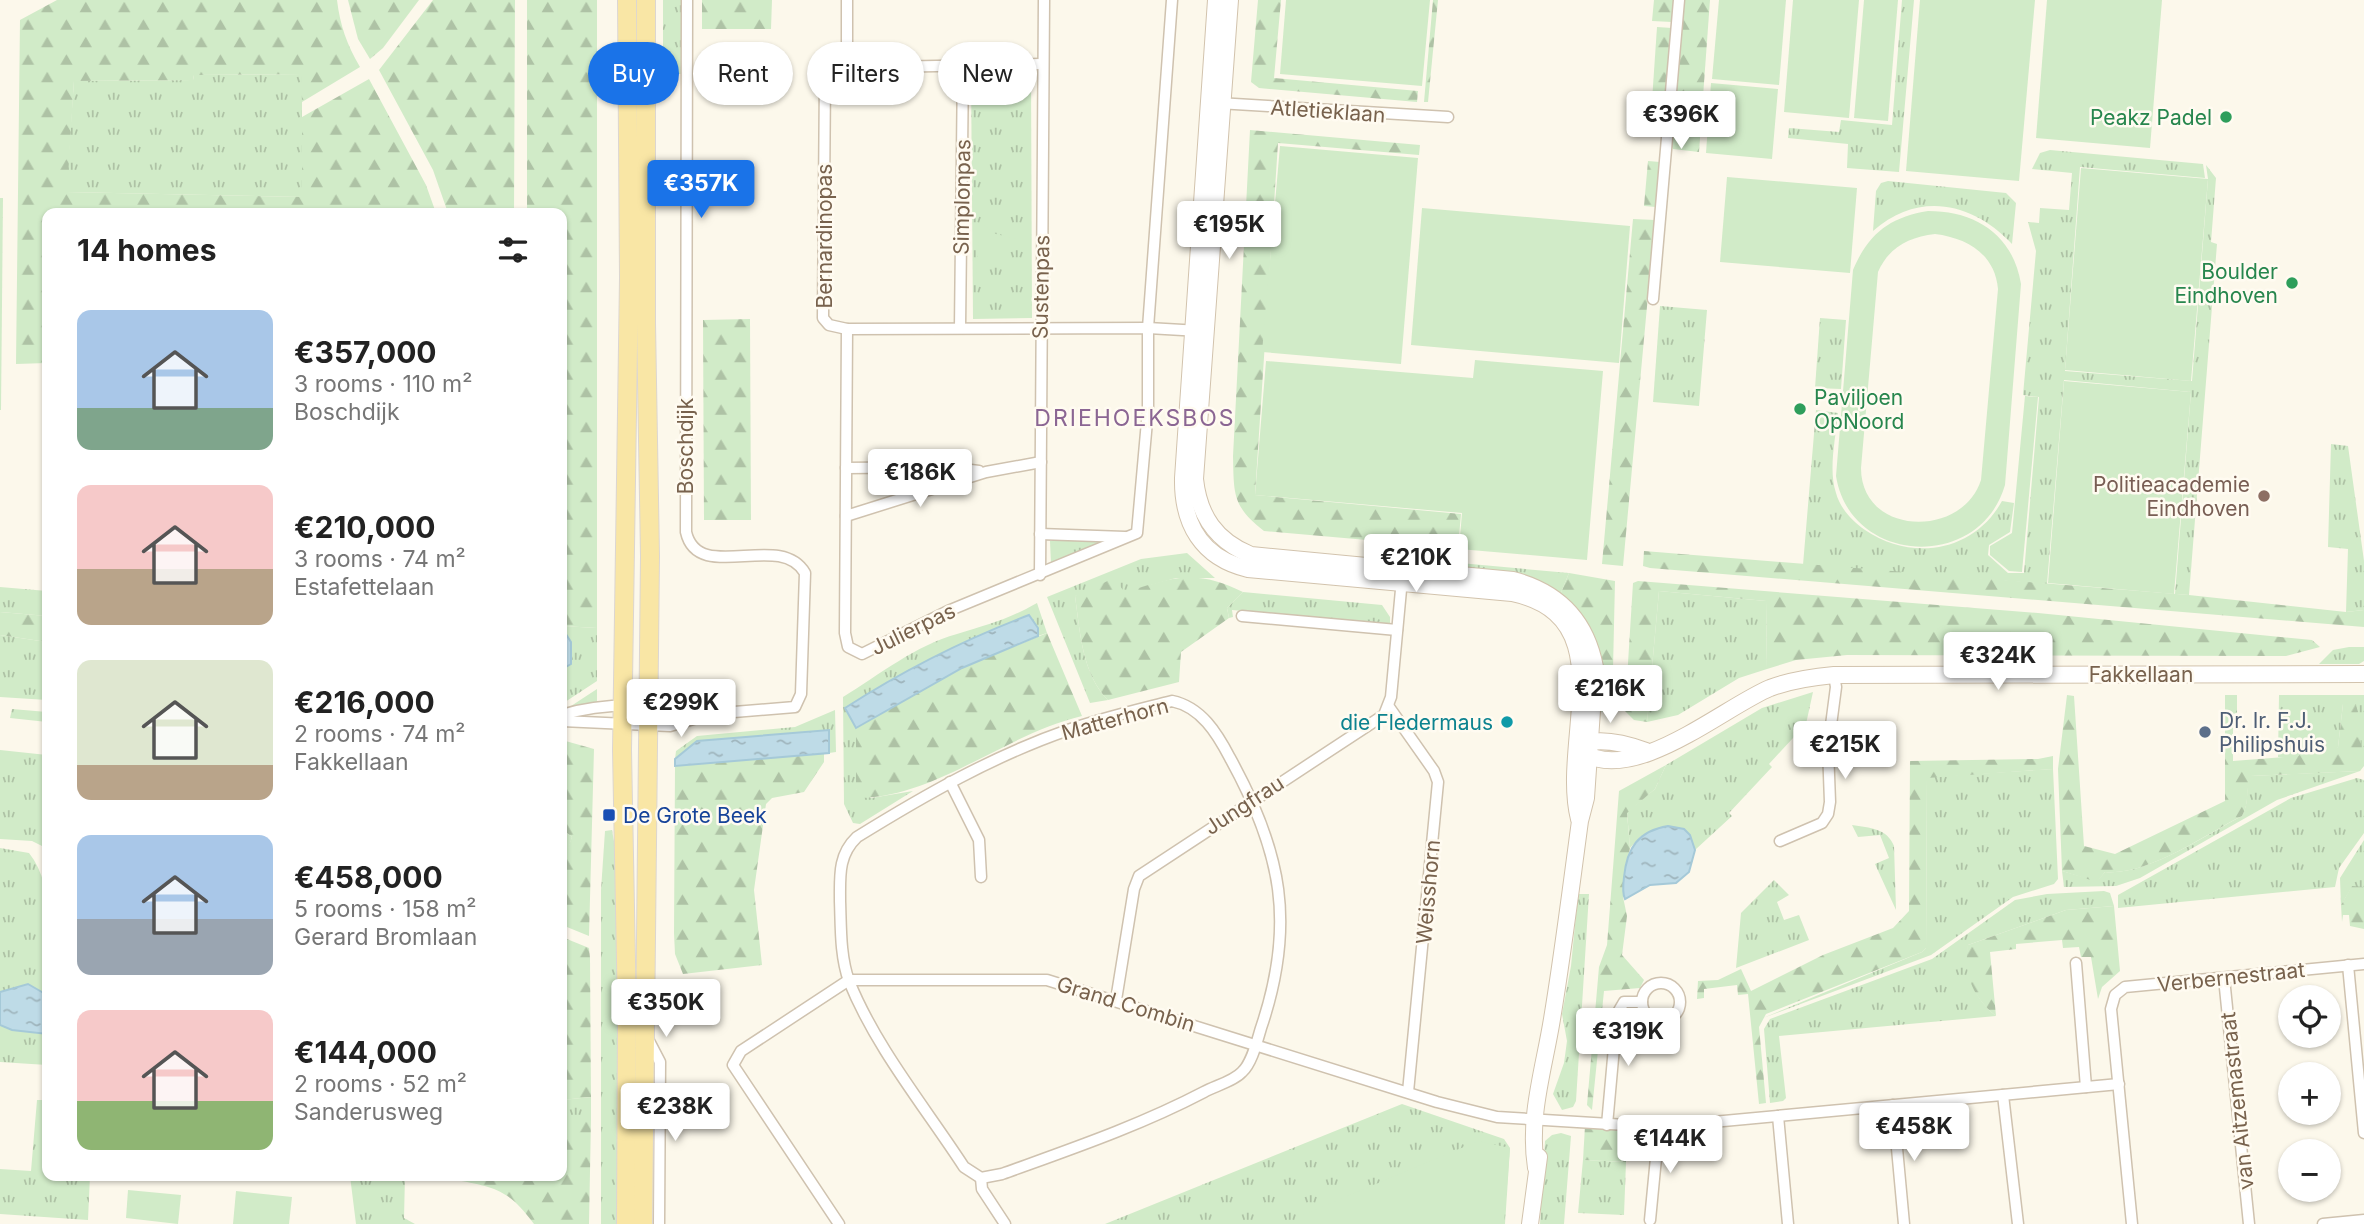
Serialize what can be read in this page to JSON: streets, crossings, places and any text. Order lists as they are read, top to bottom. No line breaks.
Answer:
{"streets":{"main road":["Boschdijk"],"street":["Atletieklaan","Simplonpas","Bernardinopas","Sustenpas","Julierpas","Fakkellaan","Matterhorn","Jungfrau","Weisshorn","Verbernestraat","Grand Combin","van Aitzemastraat"]},"crossings":[["Simplonpas","Bernardinopas"],["Bernardinopas","Sustenpas"],["Bernardinopas","Julierpas"],["Sustenpas","Julierpas"],["Matterhorn","Jungfrau"],["Matterhorn","Grand Combin"],["Jungfrau","Weisshorn"],["Jungfrau","Grand Combin"],["Weisshorn","Grand Combin"],["Verbernestraat","Grand Combin"],["Verbernestraat","van Aitzemastraat"]],"districts":["DRIEHOEKSBOS"],"places":{"other":["Peakz Padel","Boulder Eindhoven","Paviljoen OpNoord","Politieacademie Eindhoven","die Fledermaus","Dr. Ir. F.J. Philipshuis"],"transit":["De Grote Beek"]},"page":{"chip":["Buy","Rent","Filters","New"],"price":["€396K","€357K","€195K","€186K","€210K","€324K","€216K","€299K","€215K","€350K","€319K","€238K","€458K","€144K"],"heading":"14 homes","list":[{"name":"€357,000","note":"3 rooms · 110 m² · Boschdijk"},{"name":"€210,000","note":"3 rooms · 74 m² · Estafettelaan"},{"name":"€216,000","note":"2 rooms · 74 m² · Fakkellaan"},{"name":"€458,000","note":"5 rooms · 158 m² · Gerard Bromlaan"},{"name":"€144,000","note":"2 rooms · 52 m² · Sanderusweg"}],"map_buttons":["+","−"]}}
